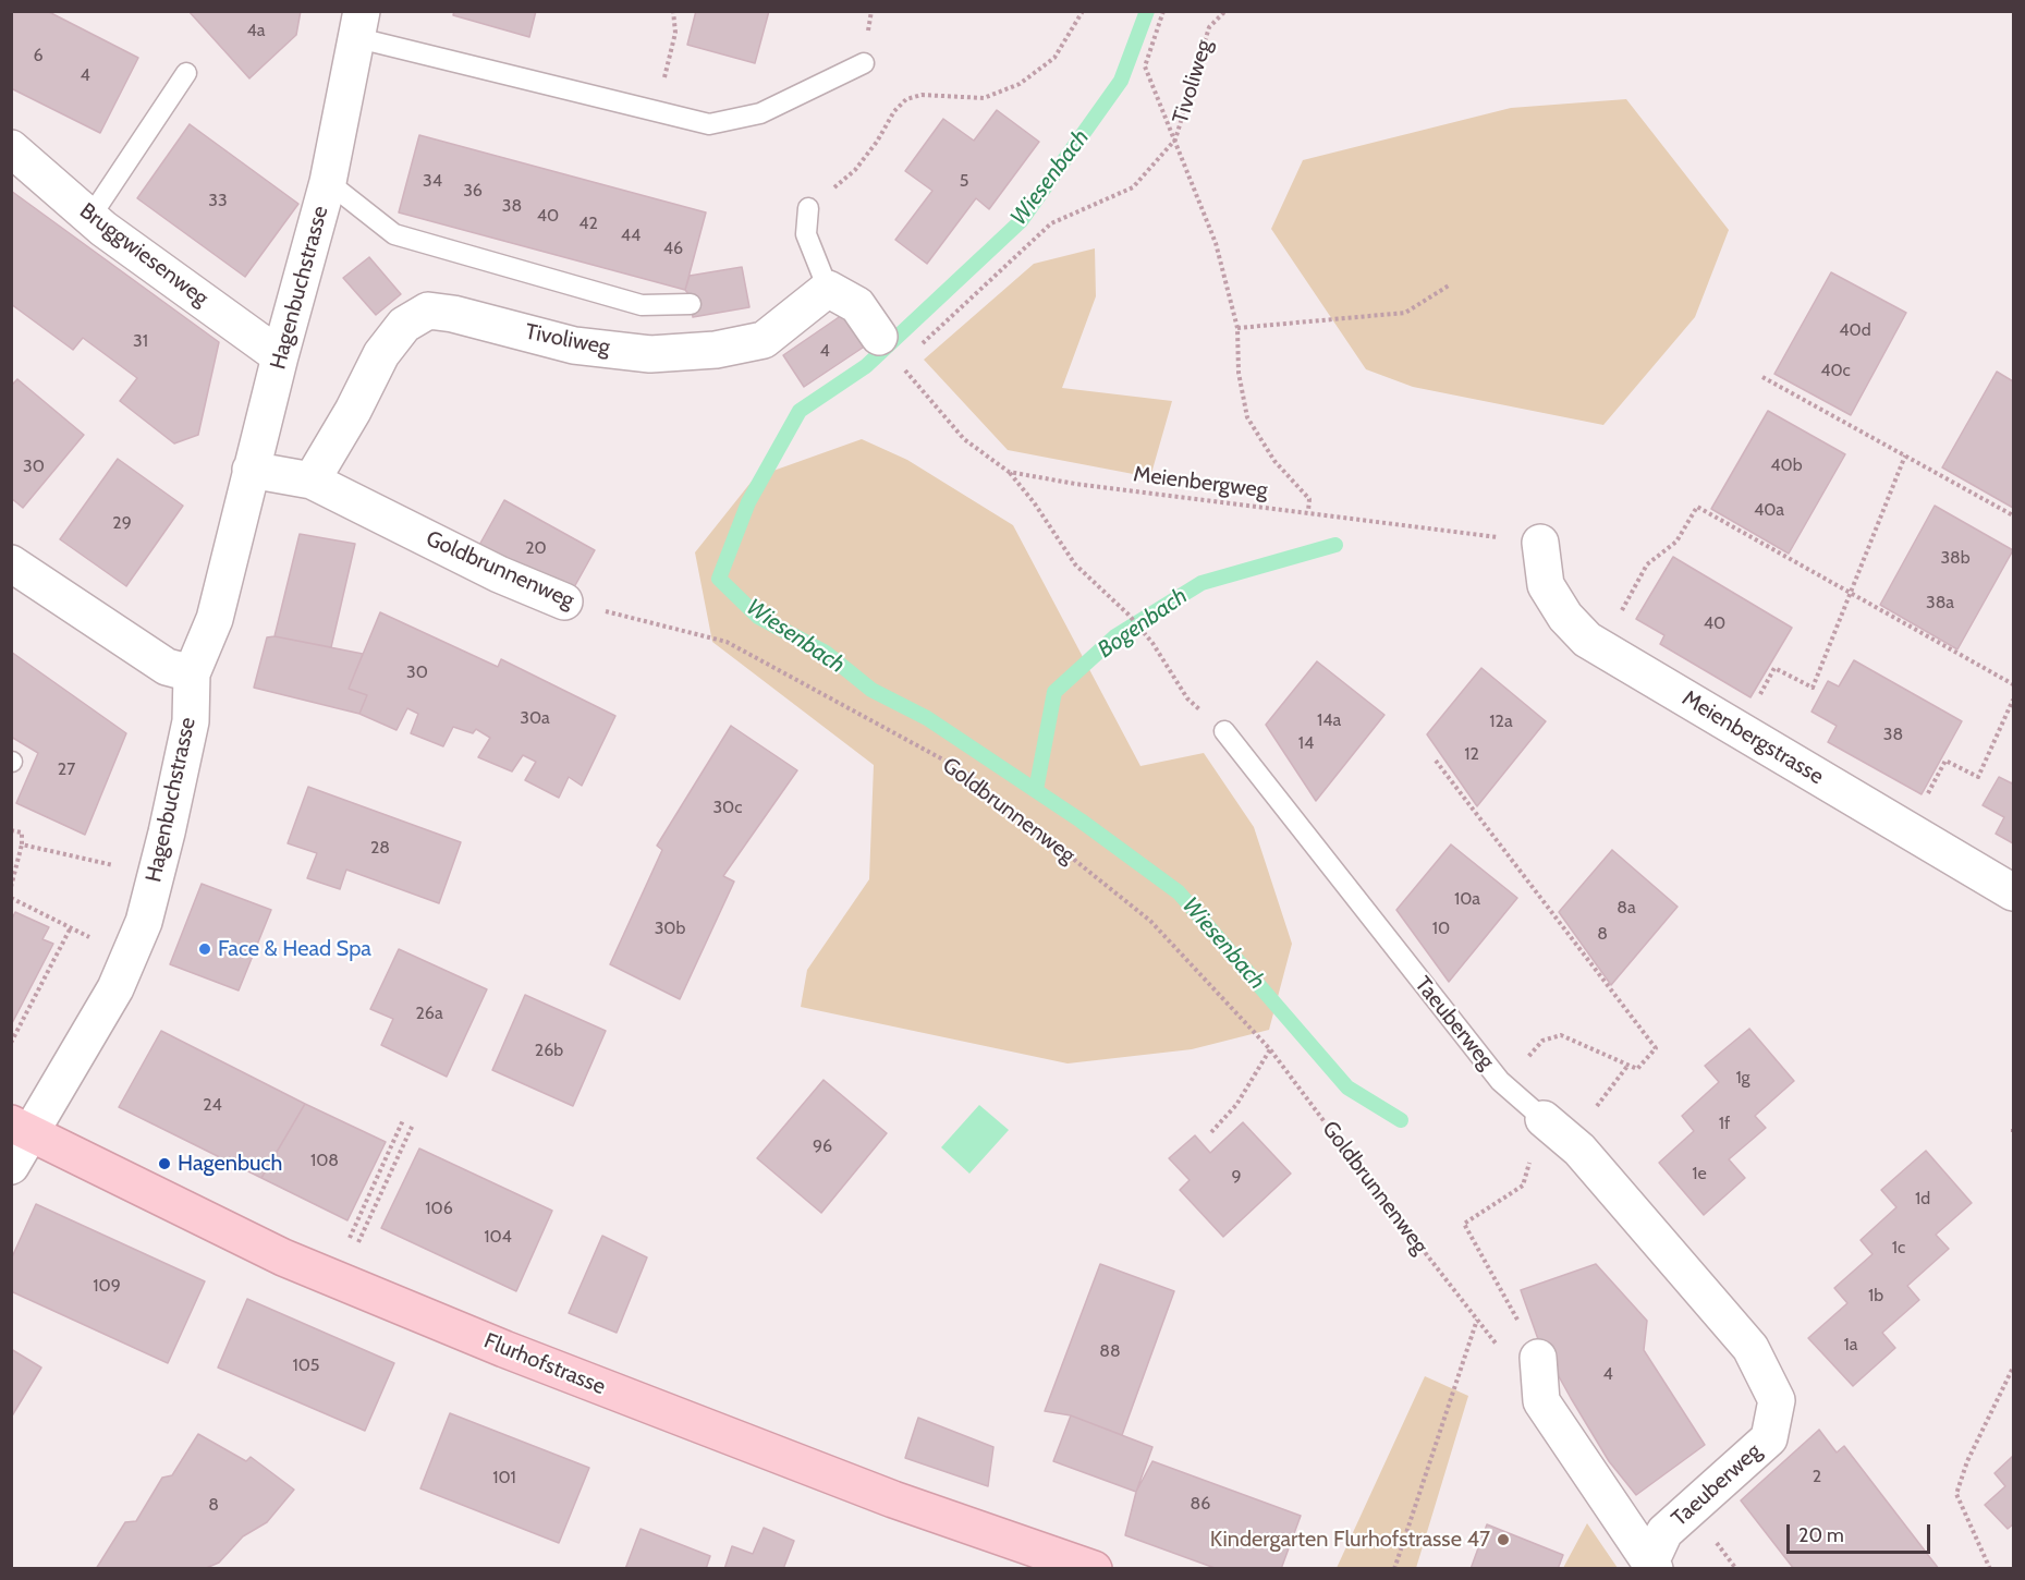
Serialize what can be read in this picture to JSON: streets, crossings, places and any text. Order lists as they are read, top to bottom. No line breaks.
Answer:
{"streets":{"street":["Tivoliweg","Bruggwiesenweg","Hagenbuchstrasse","Goldbrunnenweg","Meienbergstrasse","Taeuberweg","Flurhofstrasse"],"path":["Meienbergweg"]},"crossings":[["Tivoliweg","Goldbrunnenweg"],["Bruggwiesenweg","Hagenbuchstrasse"],["Hagenbuchstrasse","Goldbrunnenweg"],["Hagenbuchstrasse","Flurhofstrasse"],["Meienbergweg","Meienbergstrasse"]],"water":["Wiesenbach","Bogenbach"],"places":["Face & Head Spa","Hagenbuch","Kindergarten Flurhofstrasse 47"],"house_numbers":["4a","6","4","34","5","36","33","38","40","42","44","46","40d","31","4","40c","40b","30","40a","29","20","38b","38a","40","30","30a","14a","12a","38","14","12","27","30c","28","10a","8a","30b","10","8","26a","26b","1g","24","1f","96","108","1e","9","1d","106","104","1c","109","1b","1a","88","105","4","2","101","86","8"],"scale_bar":"20 m"}
